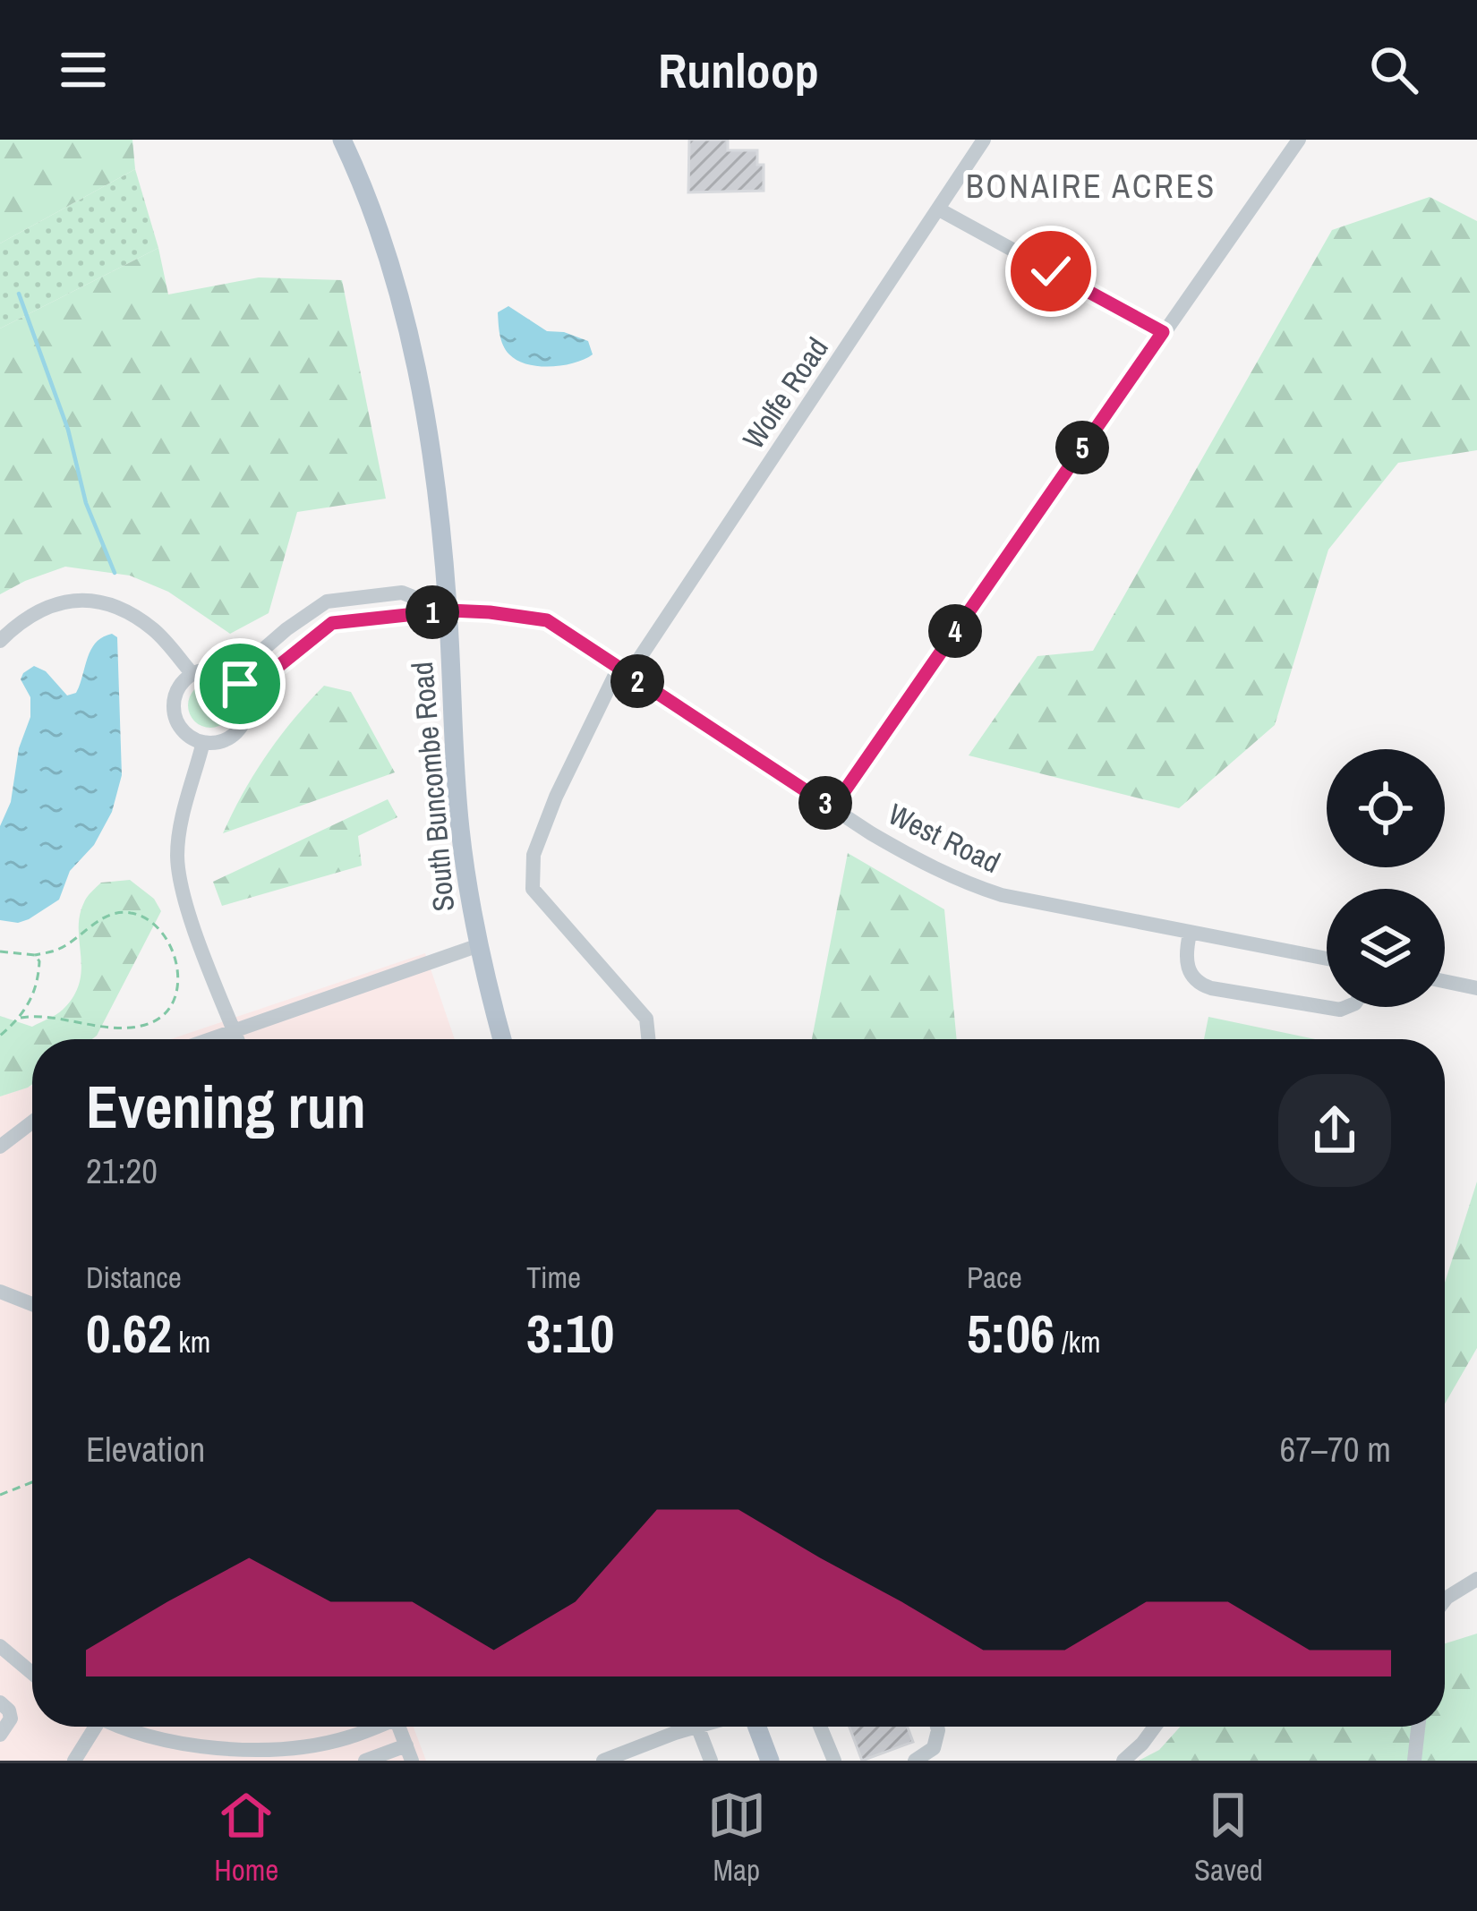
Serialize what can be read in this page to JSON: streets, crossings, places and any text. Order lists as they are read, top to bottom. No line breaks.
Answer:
{"streets":{"main road":["South Buncombe Road"],"street":["Wolfe Road","West Road"]},"crossings":[["Wolfe Road","West Road"],["South Buncombe Road","West Road"]],"districts":["BONAIRE ACRES"],"page":{"header":"Runloop","pins":["5","1","4","2","3"],"heading":["Evening run","21:20"],"stats":[["Distance","0.62 km"],["Time","3:10"],["Pace","5:06 /km"]],"chart":["Elevation","67–70 m"],"tabs":["Home","Map","Saved"]}}
